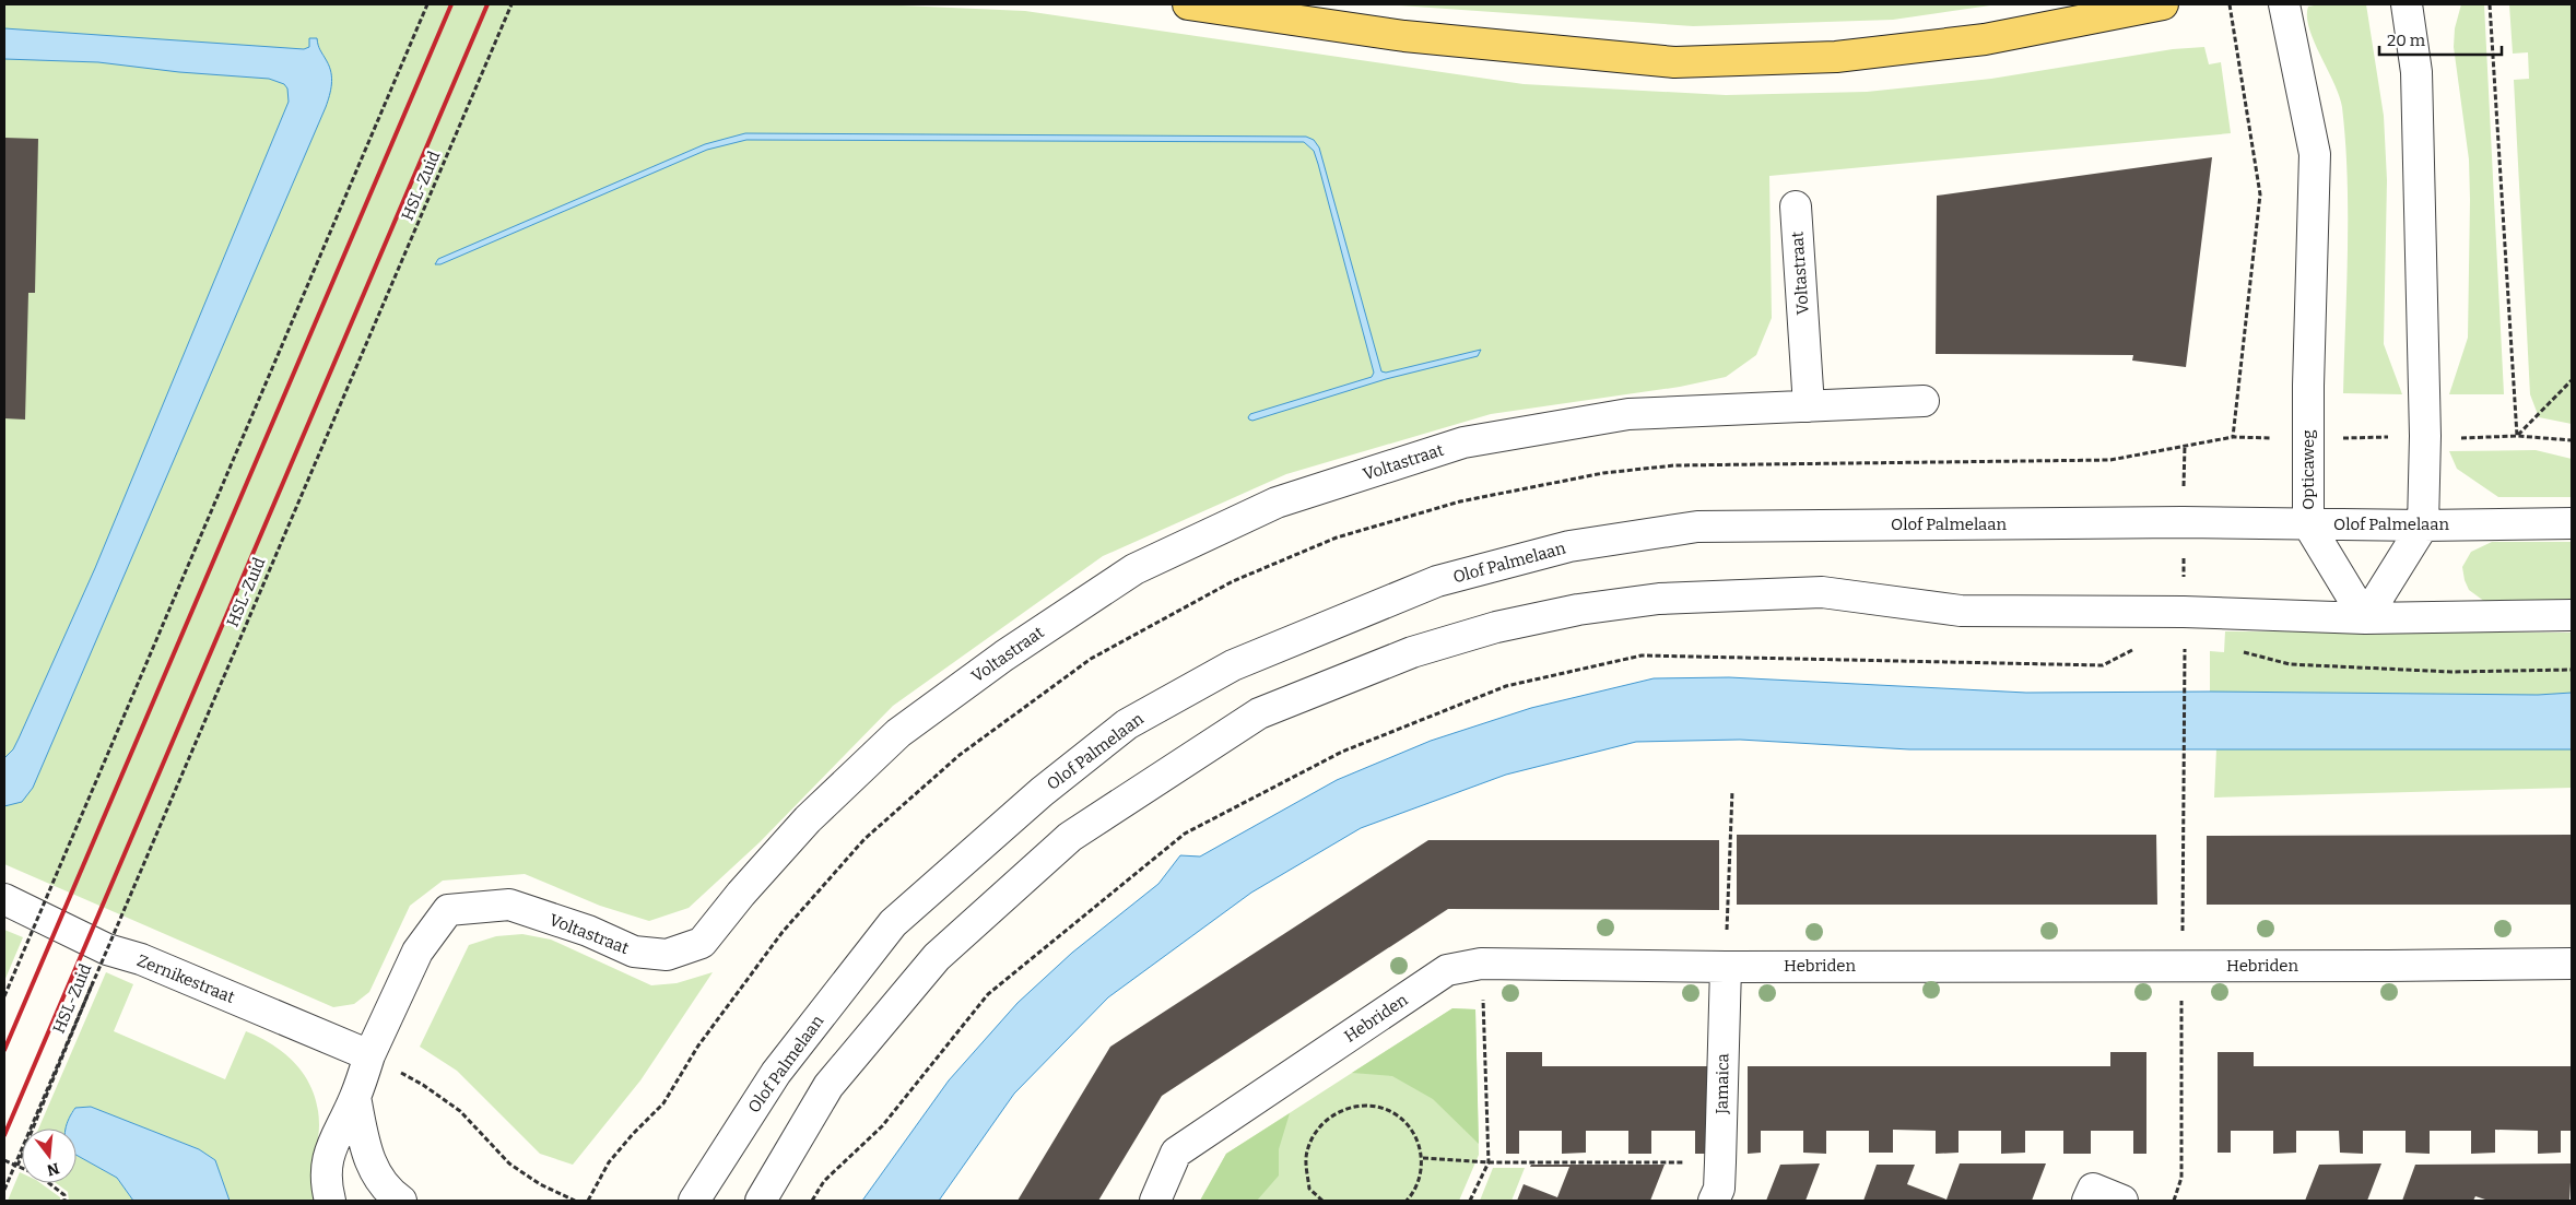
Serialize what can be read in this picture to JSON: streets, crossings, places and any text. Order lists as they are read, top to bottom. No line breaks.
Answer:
{"streets":{"street":["Voltastraat","Opticaweg","Olof Palmelaan","Hebriden","Zernikestraat","Jamaica"],"path":["HSL-Zuid"]},"crossings":[["HSL-Zuid","Zernikestraat"],["Voltastraat","Zernikestraat"],["Opticaweg","Olof Palmelaan"],["Hebriden","Jamaica"]],"scale_bar":"20 m","north":"bottom"}
